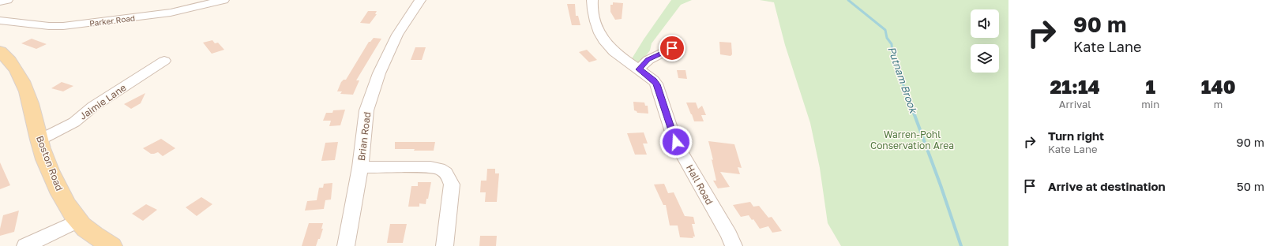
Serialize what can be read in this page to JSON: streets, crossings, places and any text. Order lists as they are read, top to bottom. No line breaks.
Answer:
{"streets":{"main road":["Boston Road"],"street":["Parker Road","Jaimie Lane","Brian Road","Hall Road"]},"crossings":[["Jaimie Lane","Boston Road"]],"water":["Putnam Brook"],"parks":["Warren-Pohl Conservation Area"],"page":{"turn":["90 m","Kate Lane"],"eta":["21:14","Arrival","1","min","140","m"],"list":[{"name":"Turn right","note":"Kate Lane","value":"90 m"},{"name":"Arrive at destination","value":"50 m"}]}}
